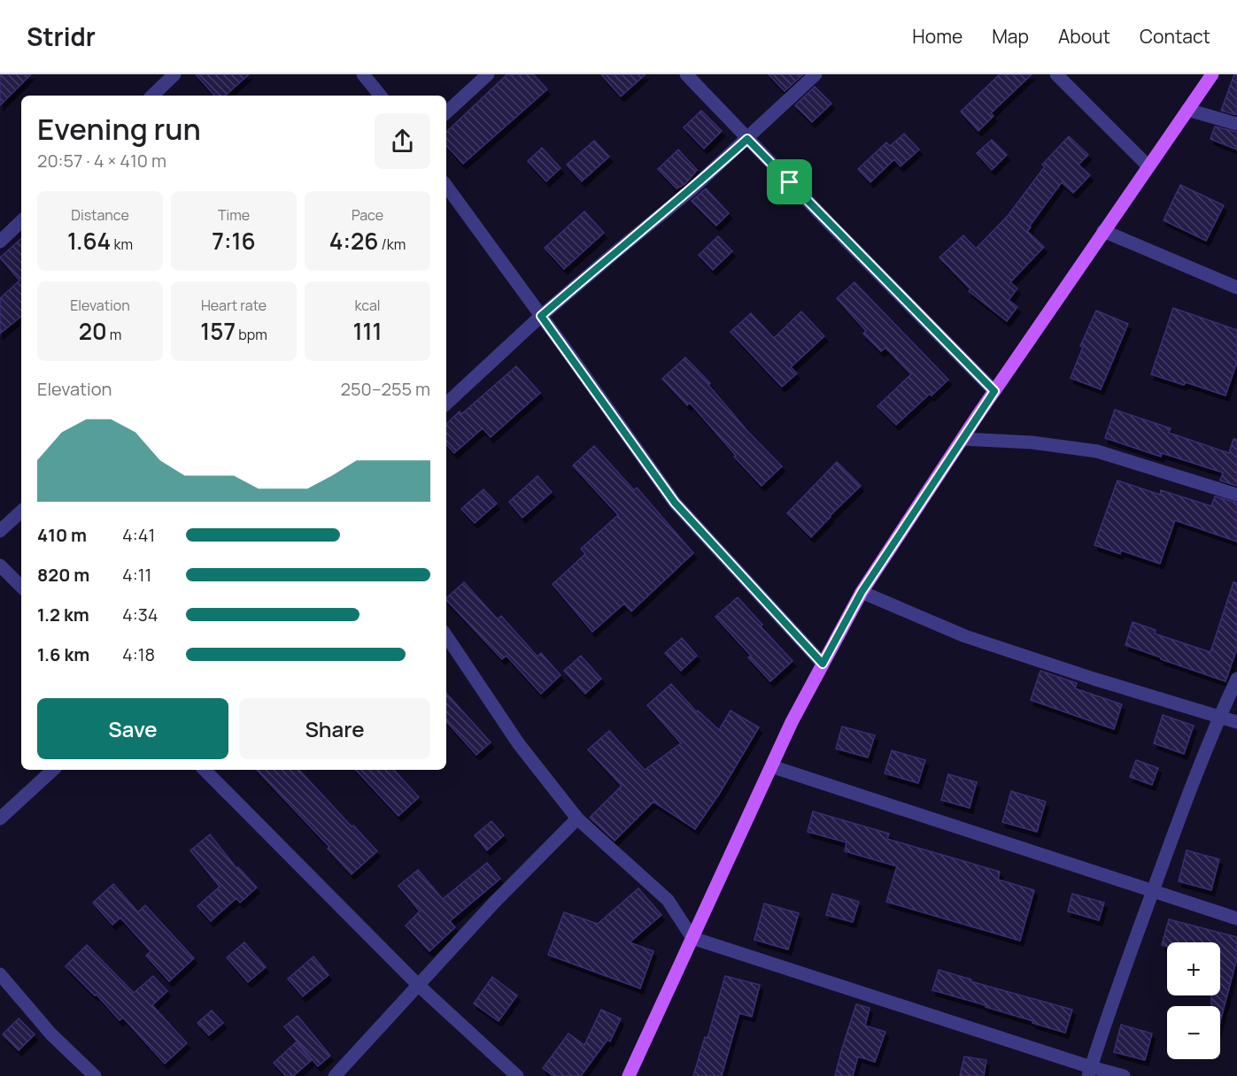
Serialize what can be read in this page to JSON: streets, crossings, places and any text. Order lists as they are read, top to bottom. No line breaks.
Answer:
{"page":{"header":"Stridr","nav":["Home","Map","About","Contact"],"heading":["Evening run","20:57 · 4 × 410 m"],"stats":[["Distance","1.64 km"],["Time","7:16"],["Pace","4:26 /km"],["Elevation","20 m"],["Heart rate","157 bpm"],["kcal","111"]],"chart":["Elevation","250–255 m"],"list":[{"name":"410 m","note":"4:41"},{"name":"820 m","note":"4:11"},{"name":"1.2 km","note":"4:34"},{"name":"1.6 km","note":"4:18"}],"buttons":["Save","Share"],"map_buttons":["+","−"]}}
